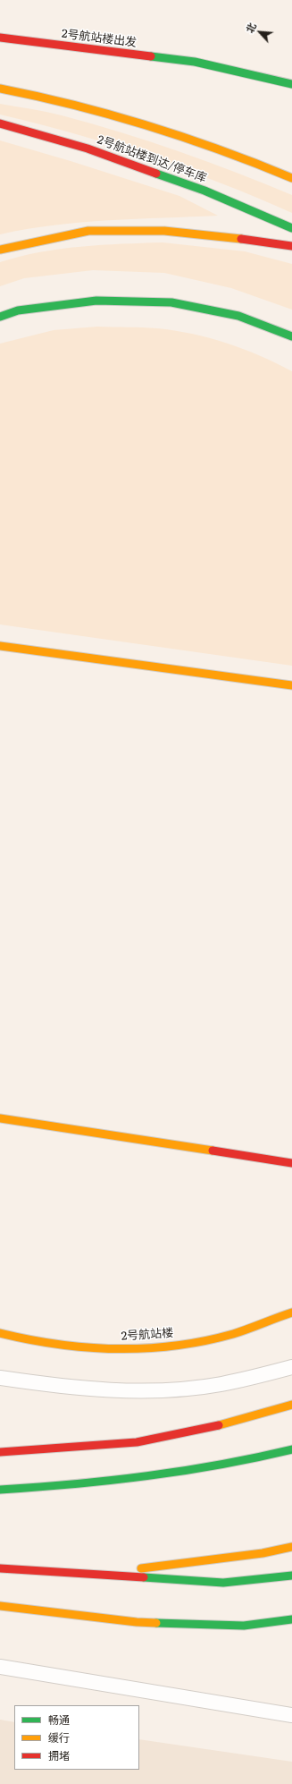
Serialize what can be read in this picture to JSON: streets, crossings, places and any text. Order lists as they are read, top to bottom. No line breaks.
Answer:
{"streets":{"main road":["2号航站楼出发","2号航站楼到达/停车库","2号航站楼"]},"legend":["畅通","缓行","拥堵"],"north":"top left"}
